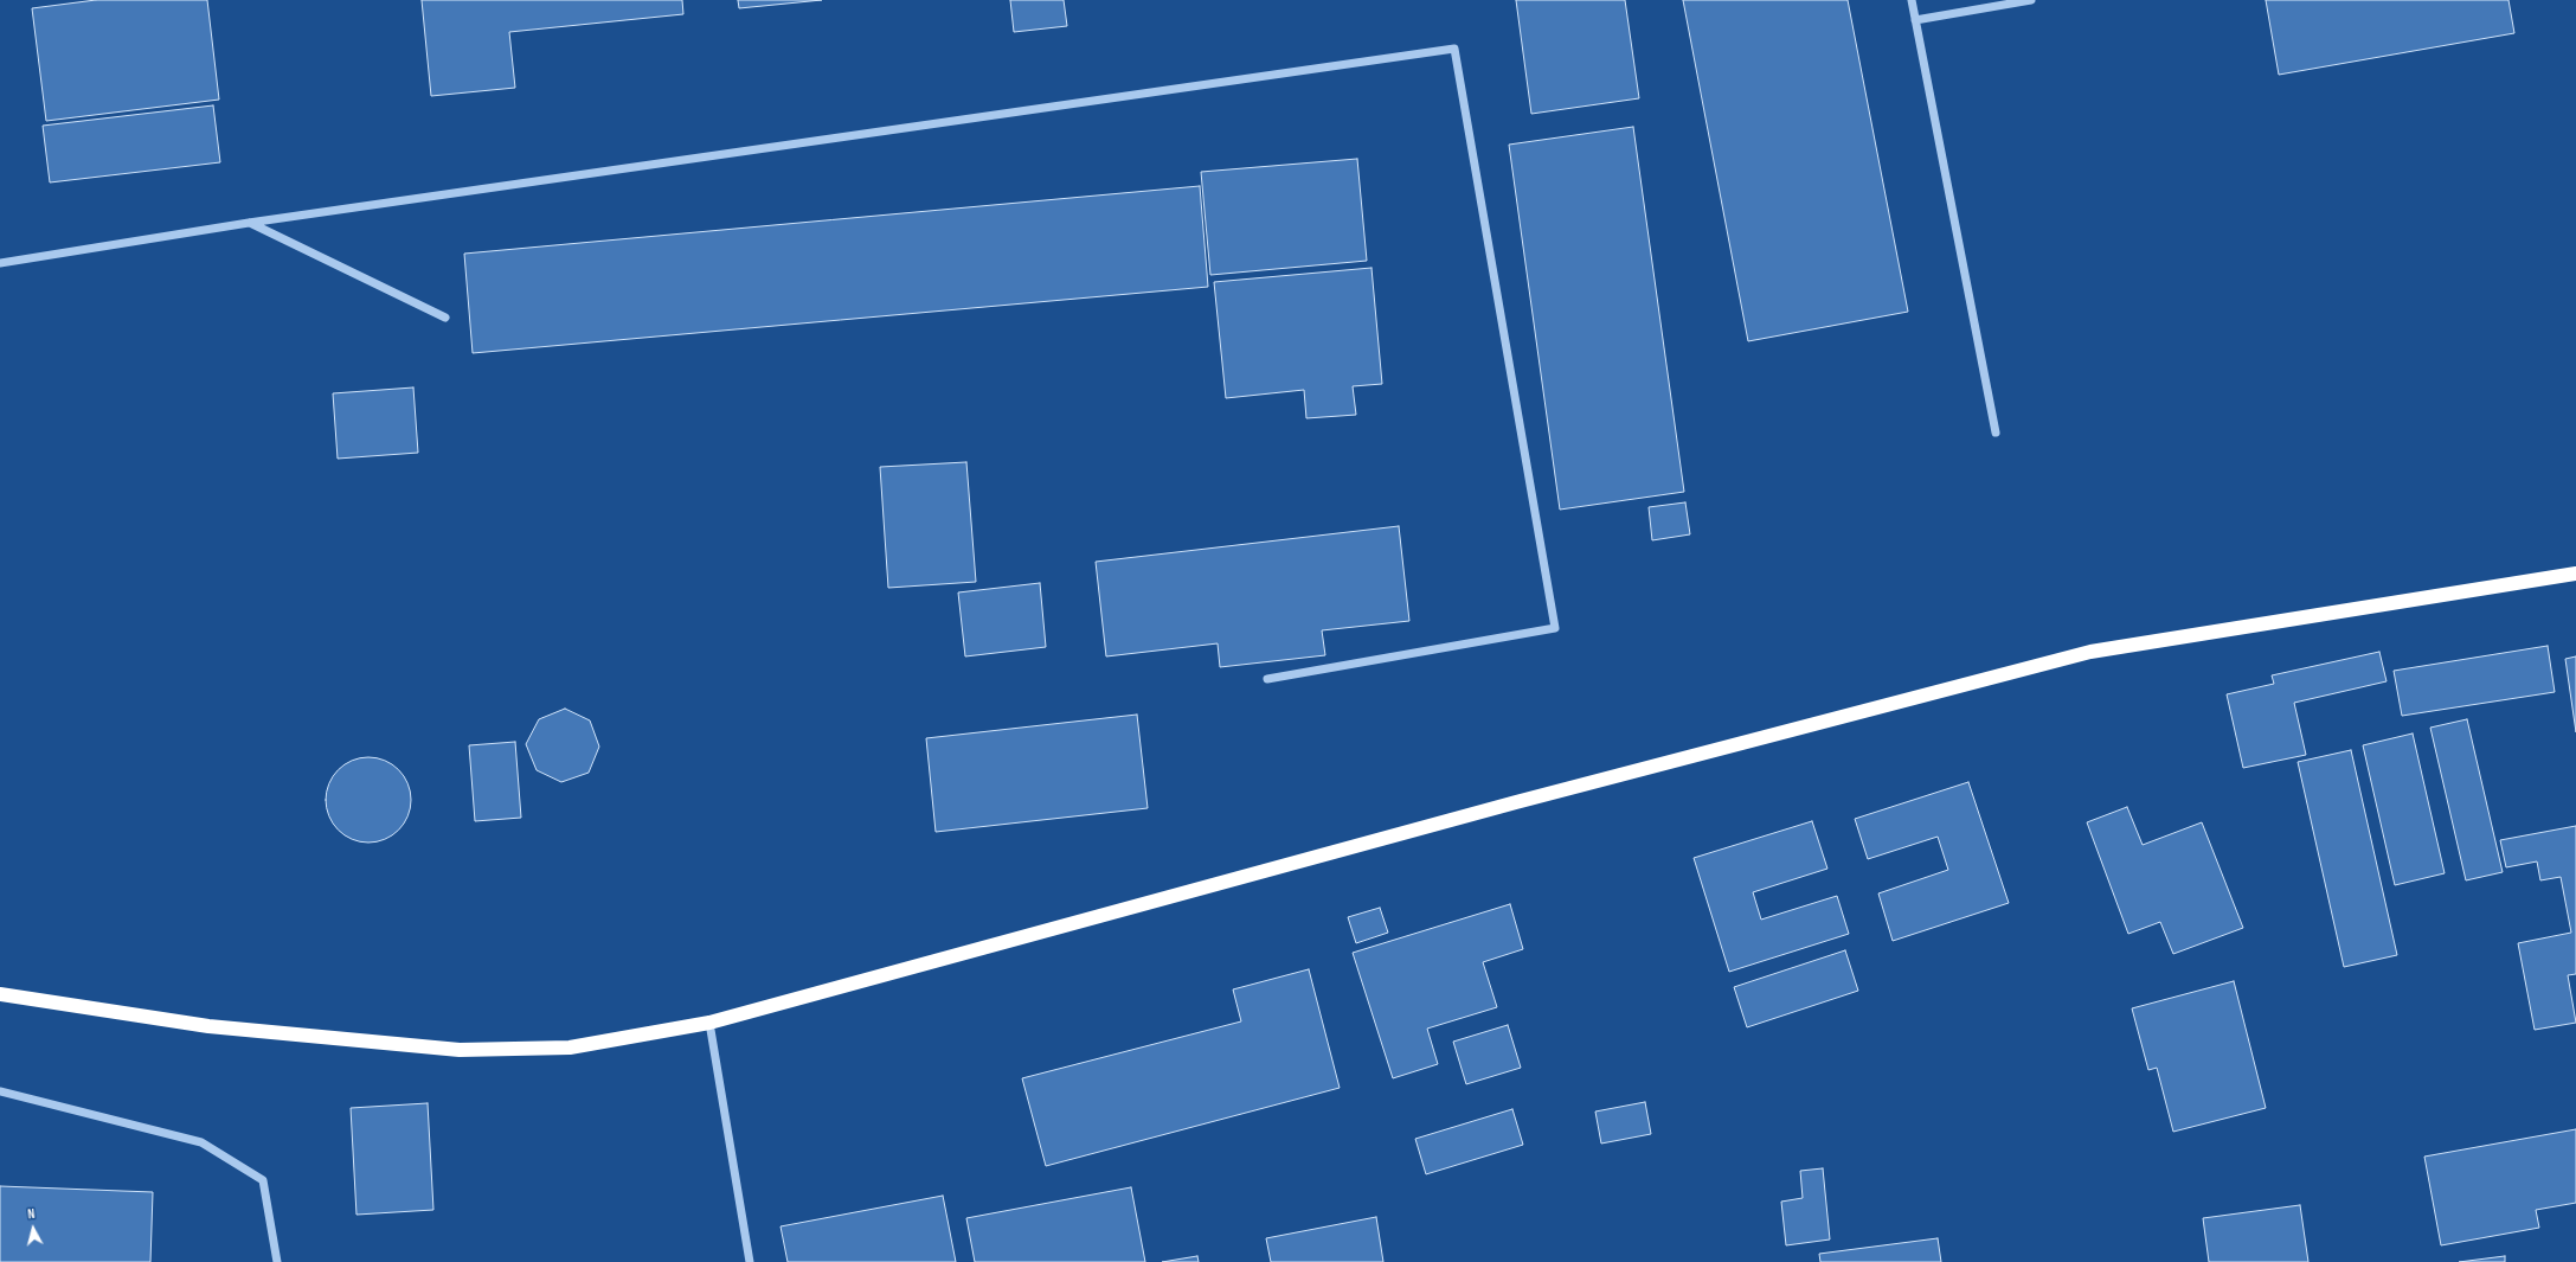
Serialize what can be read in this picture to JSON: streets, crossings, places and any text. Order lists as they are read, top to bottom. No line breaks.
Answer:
{"north":"top"}
